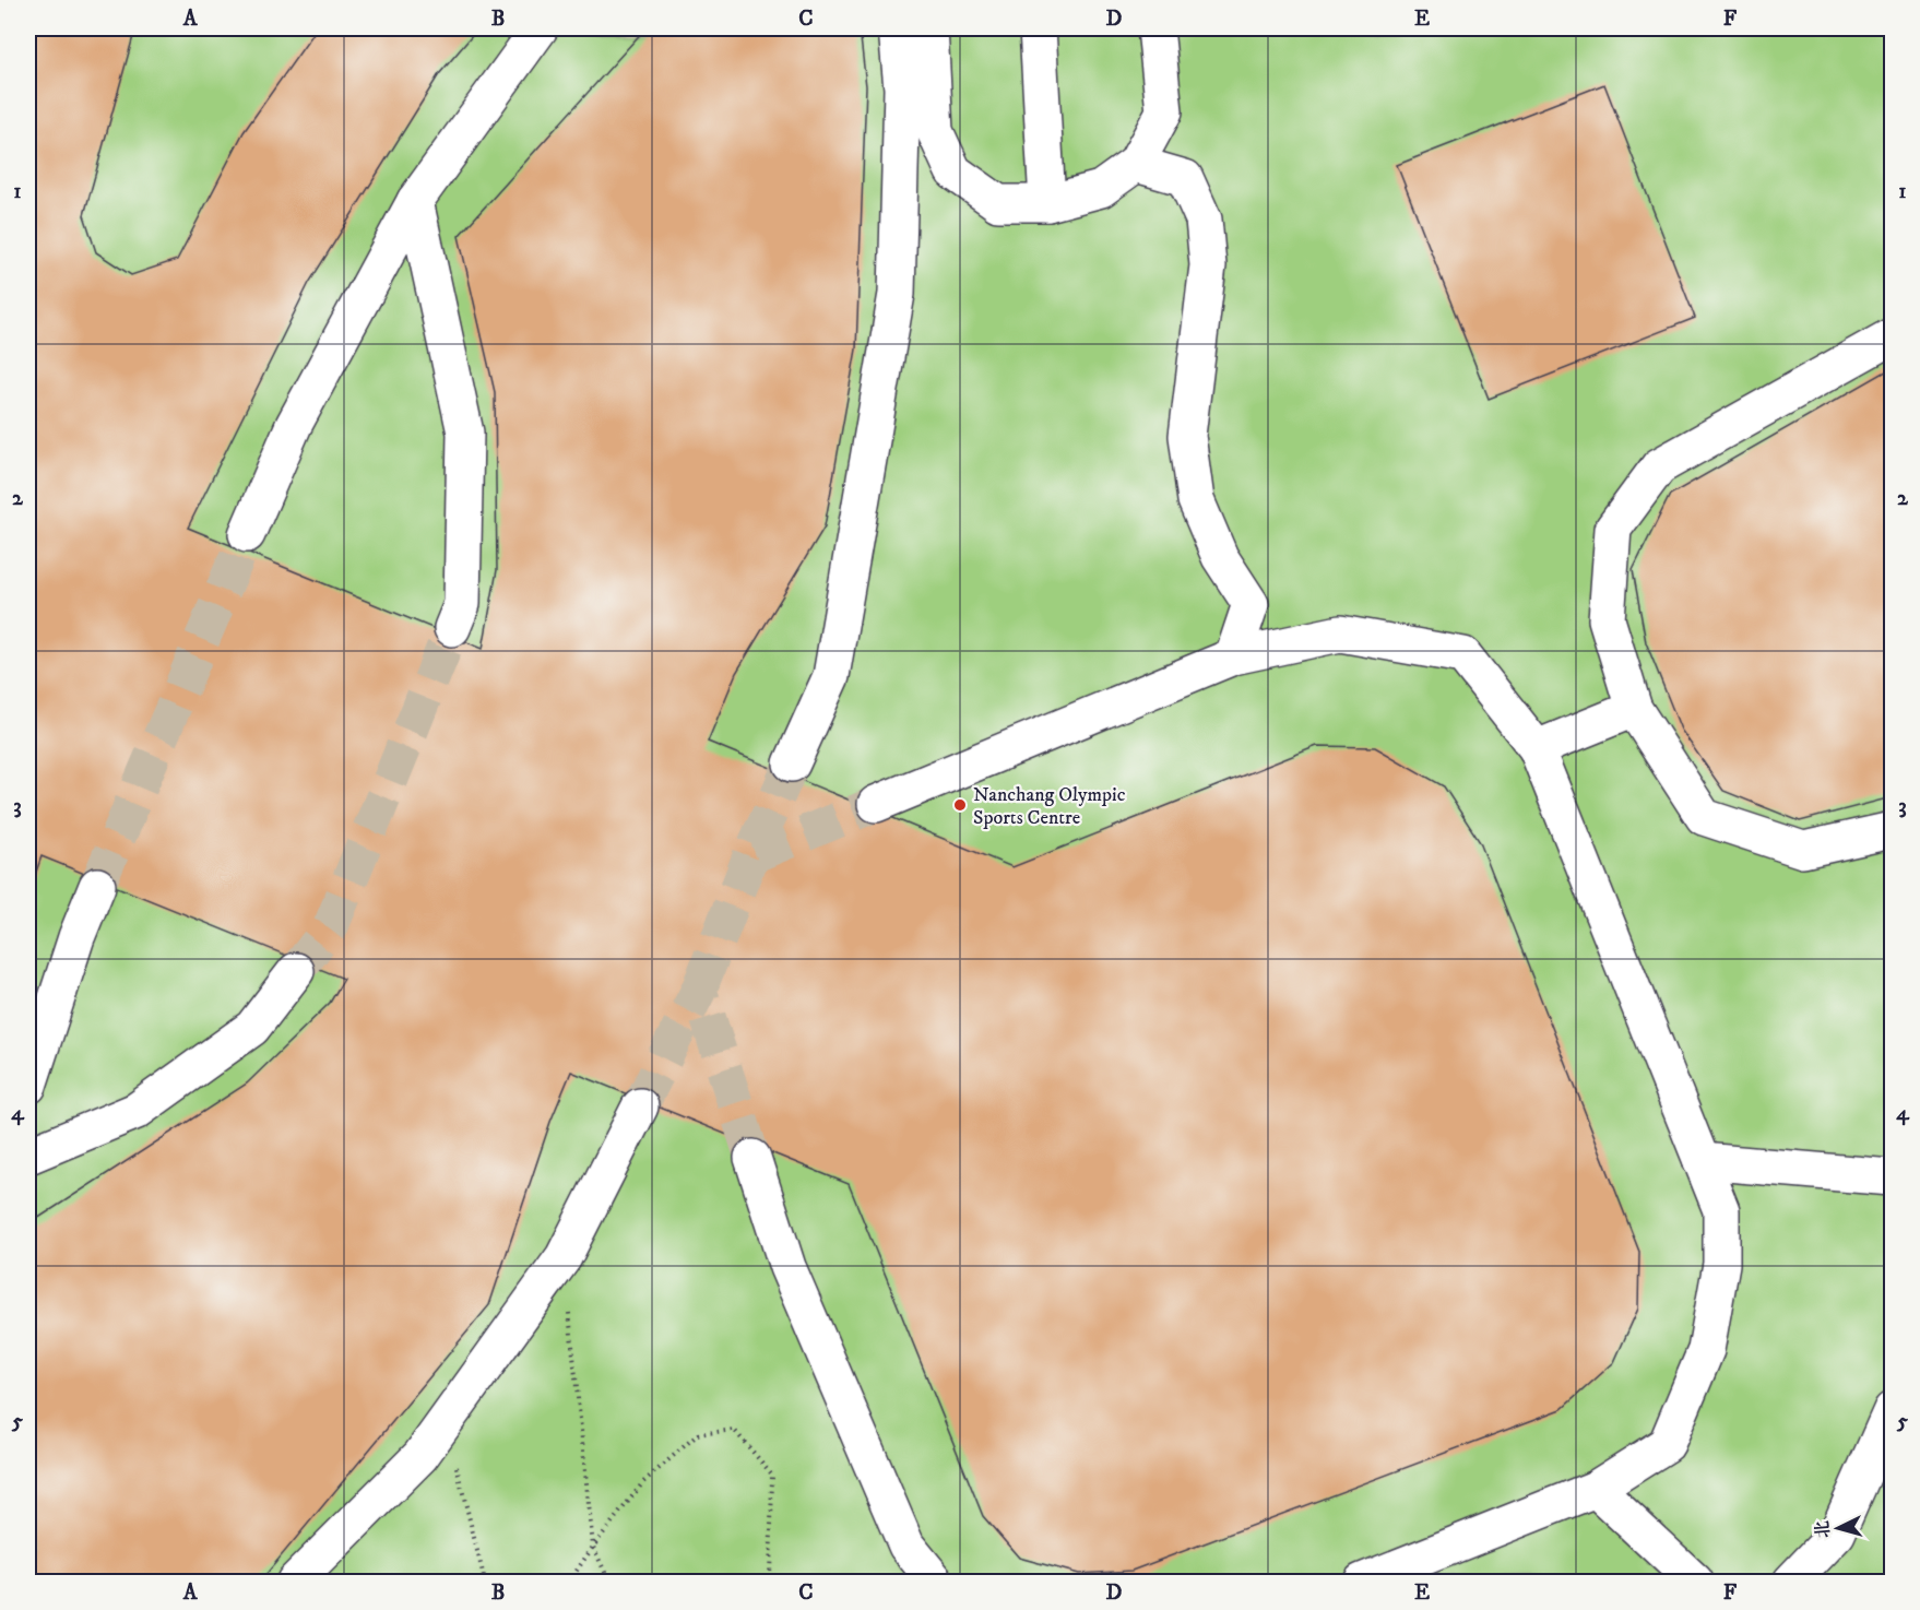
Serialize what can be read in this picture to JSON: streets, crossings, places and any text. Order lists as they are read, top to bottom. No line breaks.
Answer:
{"places":["Nanchang Olympic Sports Centre"],"north":"left","grid":{"columns":["A","B","C","D","E","F"],"rows":["1","2","3","4","5"]}}
